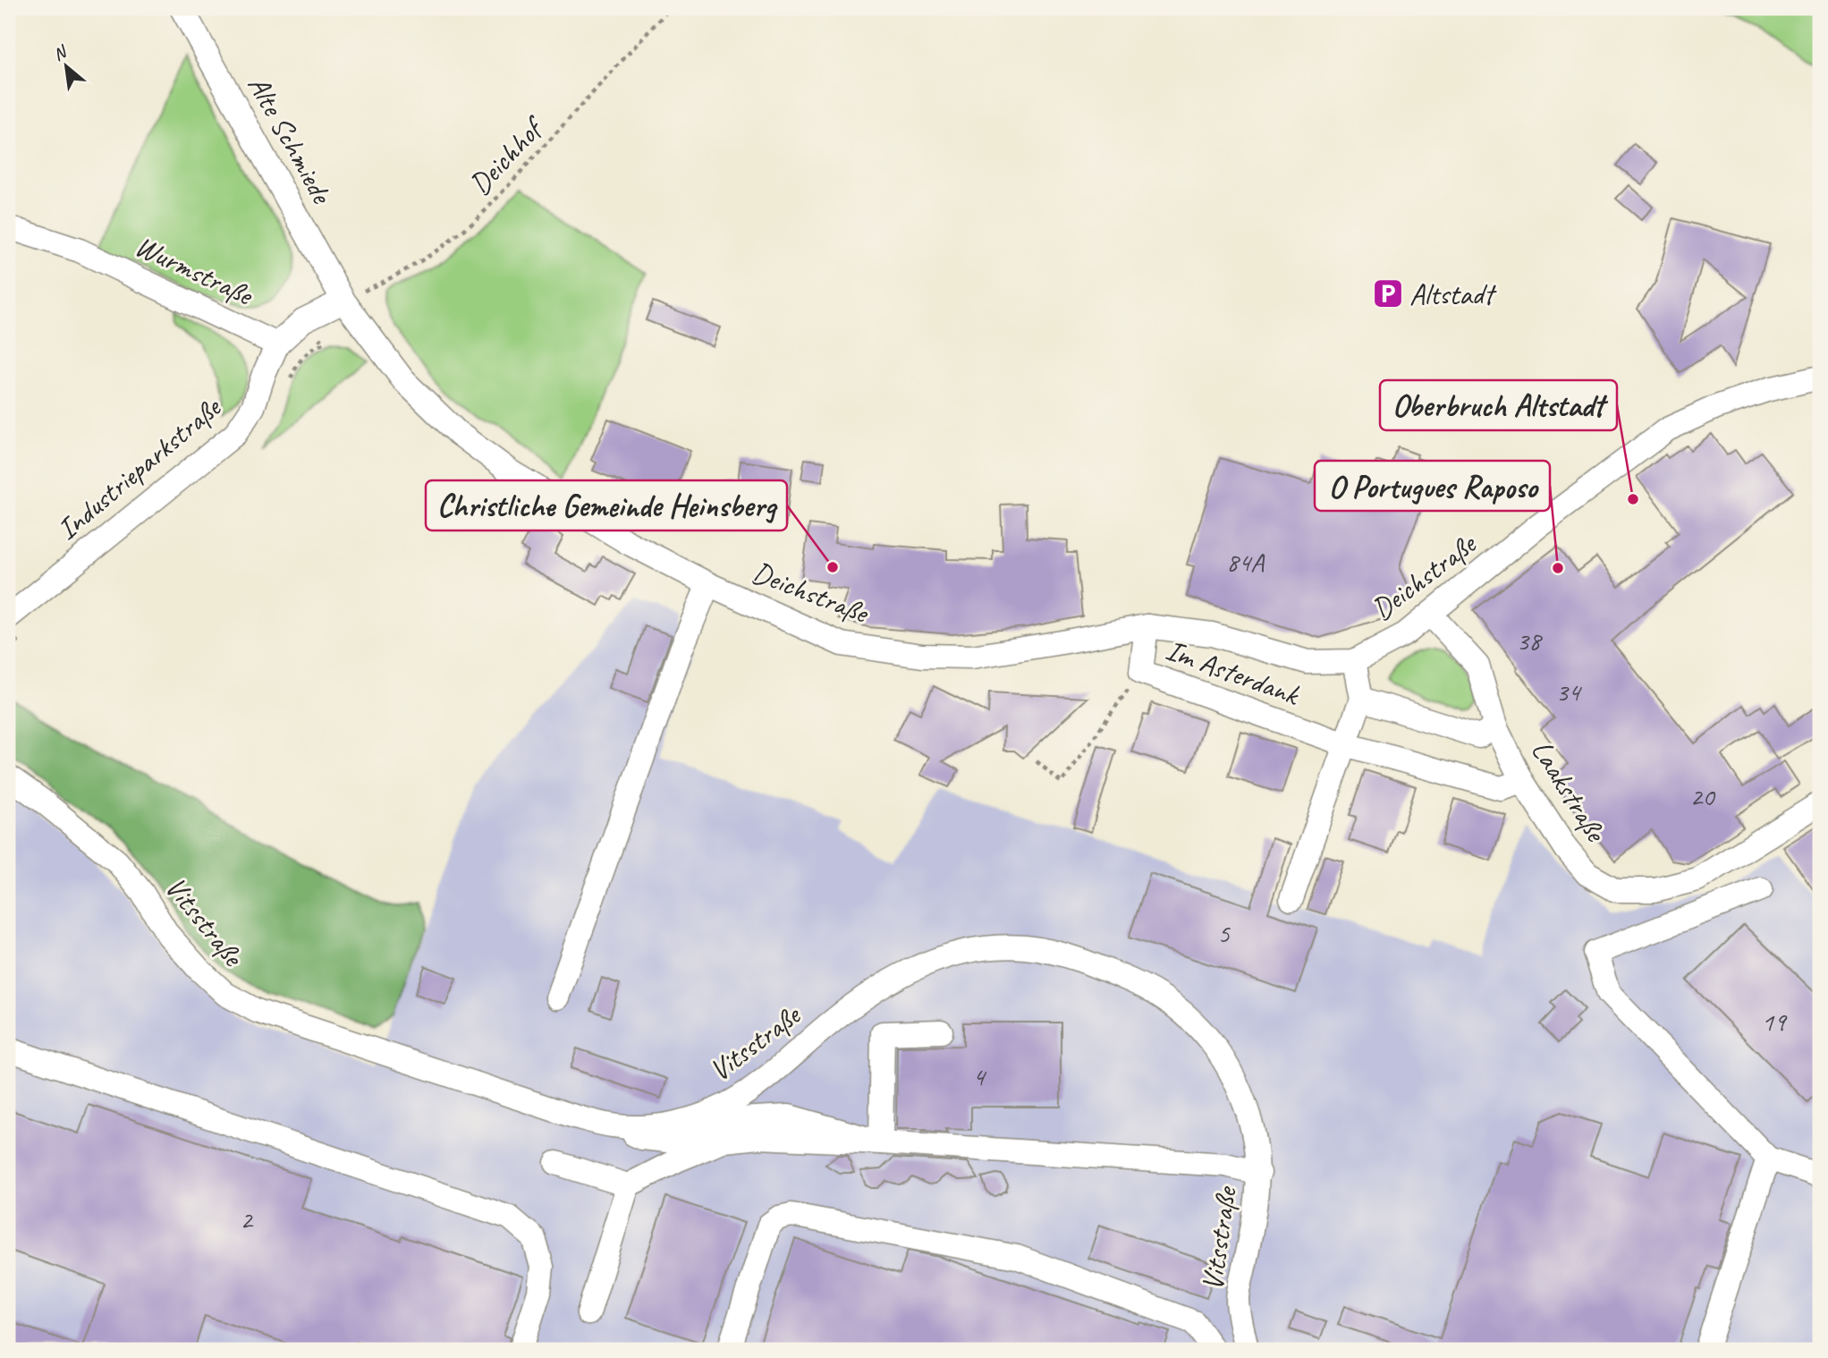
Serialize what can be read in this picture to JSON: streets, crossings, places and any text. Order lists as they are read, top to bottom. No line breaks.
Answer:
{"streets":{"street":["Alte Schmiede","Wurmstraße","Industrieparkstraße","Deichstraße","Im Asterdank","Laakstraße","Vitsstraße"],"path":["Deichhof"]},"crossings":[["Alte Schmiede","Deichhof"],["Alte Schmiede","Deichstraße"],["Deichhof","Deichstraße"],["Wurmstraße","Industrieparkstraße"],["Deichstraße","Im Asterdank"],["Deichstraße","Laakstraße"],["Im Asterdank","Laakstraße"]],"places":{"parking":["Altstadt"],"other":["Oberbruch Altstadt","Christliche Gemeinde Heinsberg","O Portugues Raposo"]},"house_numbers":["84A","38","34","20","5","19","4","2"],"north":"top left"}
